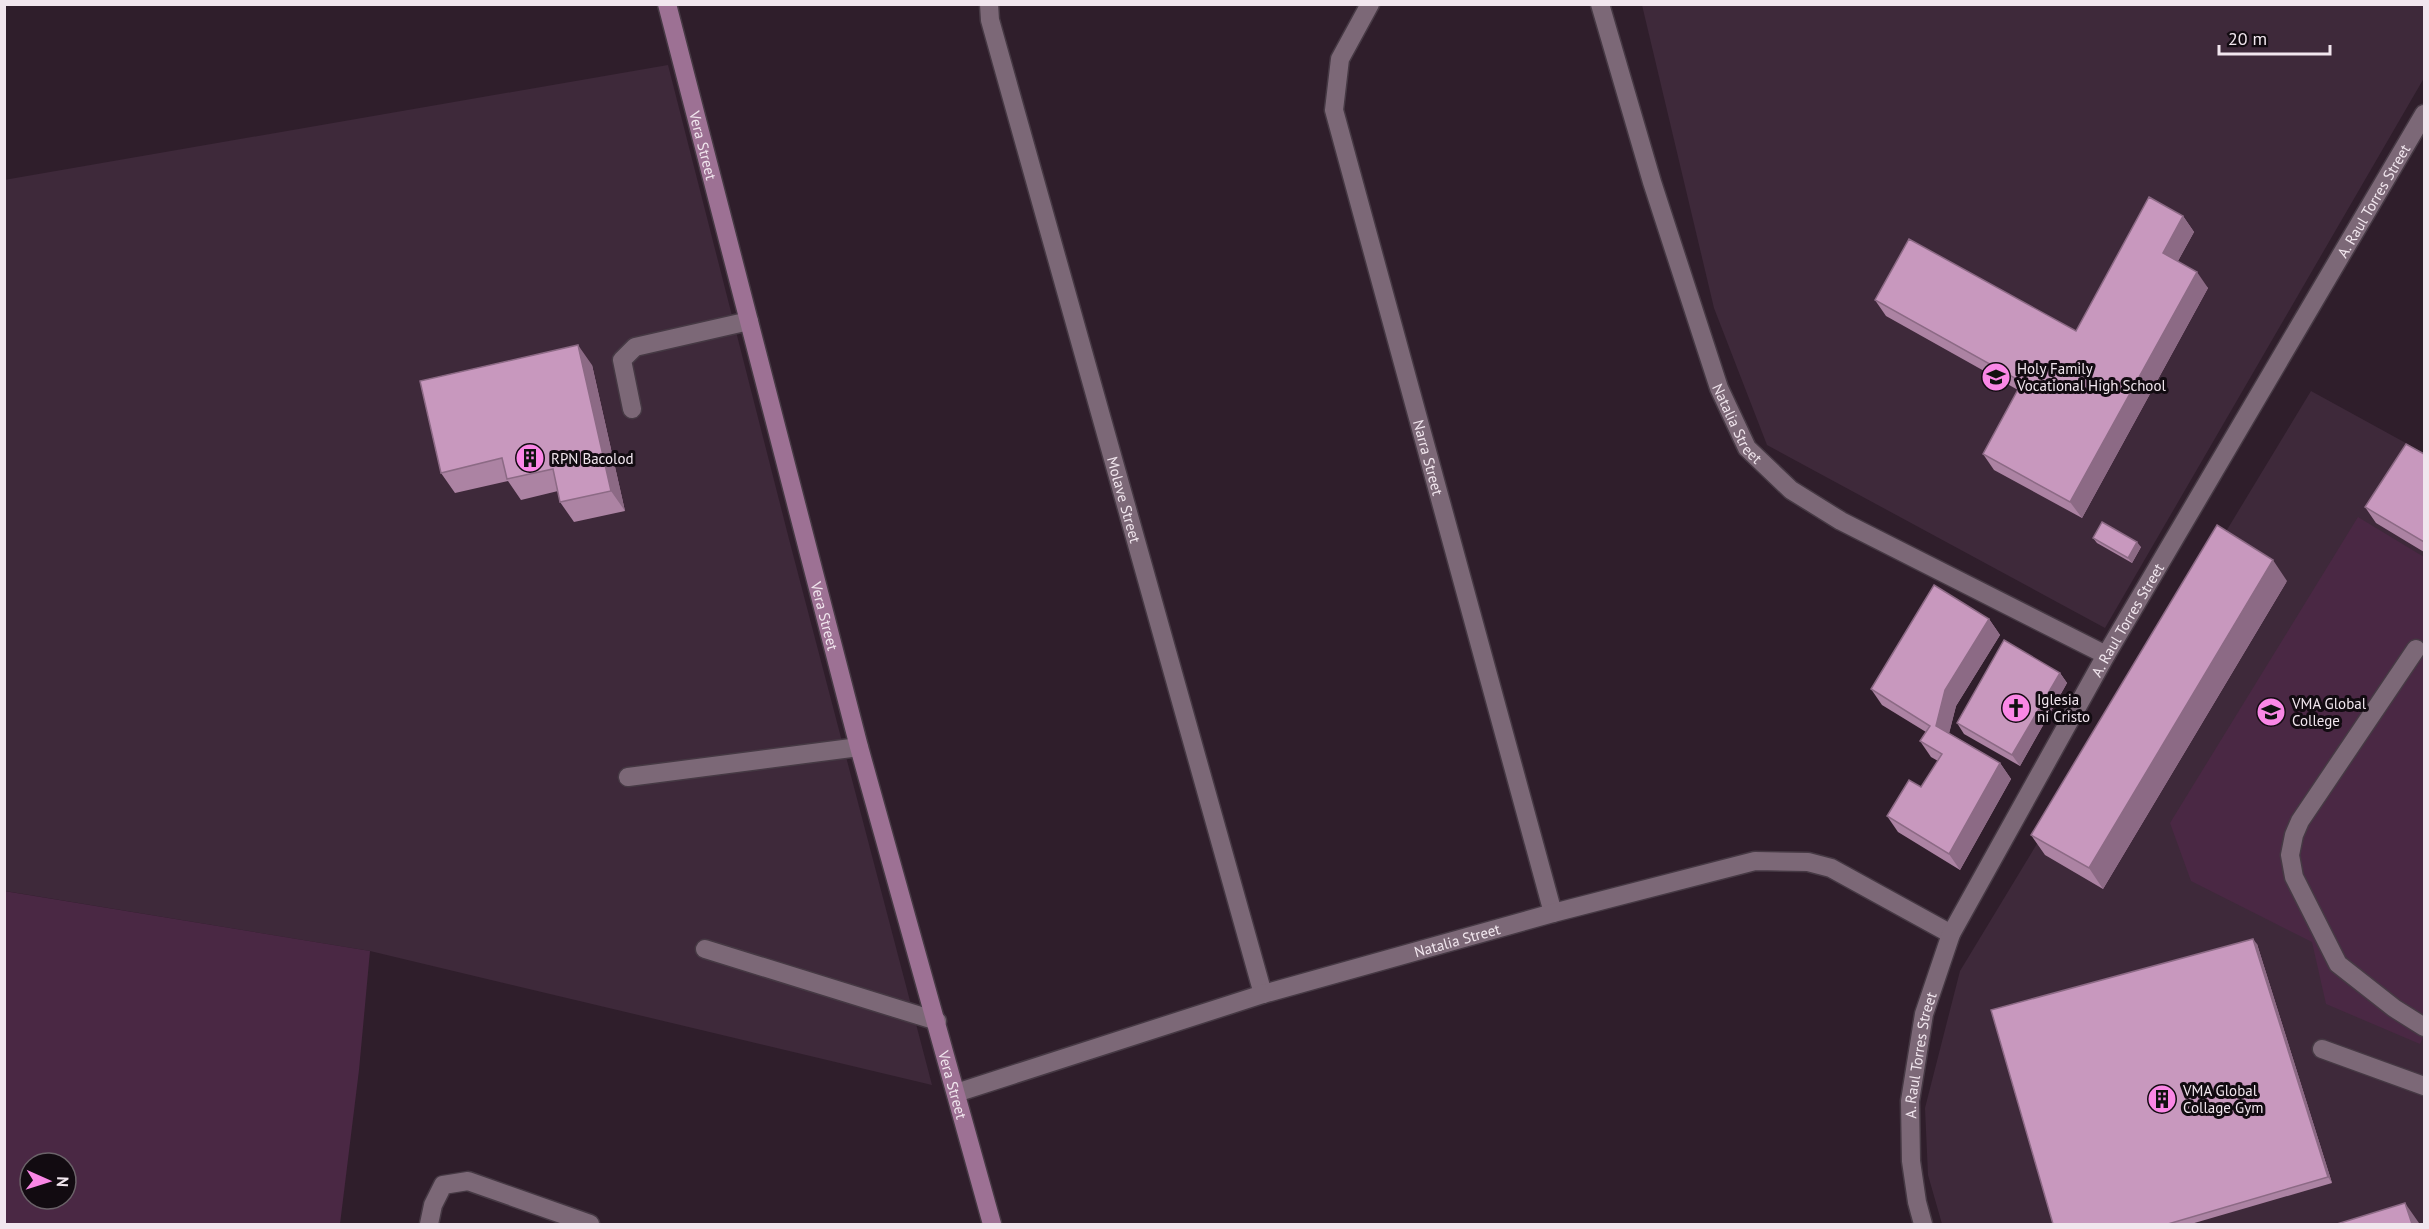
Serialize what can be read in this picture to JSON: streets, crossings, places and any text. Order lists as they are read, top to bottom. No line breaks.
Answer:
{"streets":{"street":["Vera Street","A. Raul Torres Street","Natalia Street","Narra Street","Molave Street"]},"crossings":[["Vera Street","Natalia Street"],["A. Raul Torres Street","Natalia Street"],["Natalia Street","Narra Street"],["Natalia Street","Molave Street"]],"places":{"school or university":["Holy Family Vocational High School","VMA Global College"],"building":["RPN Bacolod","VMA Global Collage Gym"],"church":["Iglesia ni Cristo"]},"scale_bar":"20 m","north":"right"}
